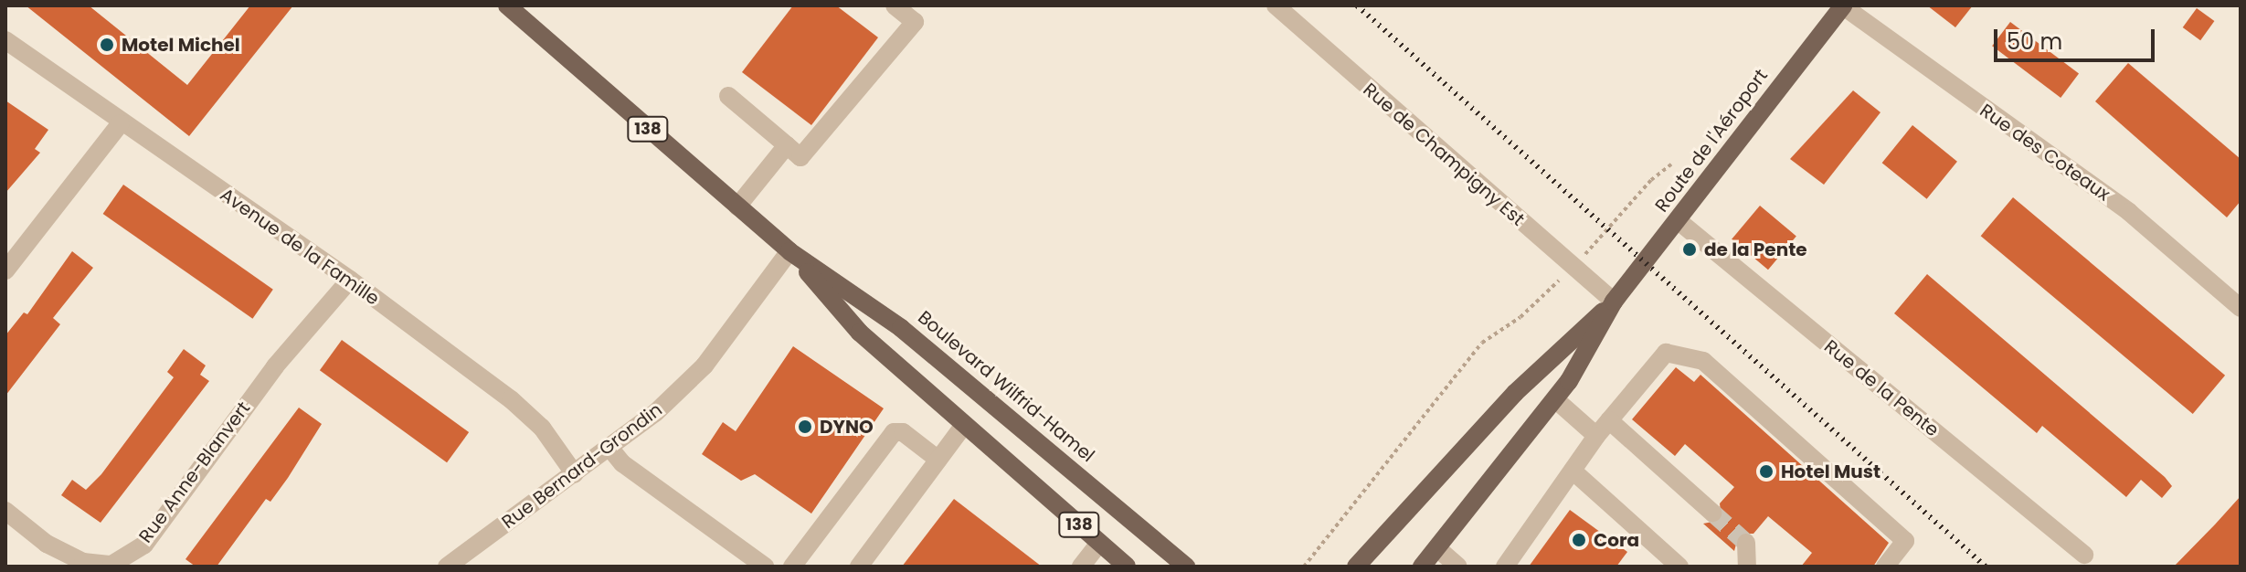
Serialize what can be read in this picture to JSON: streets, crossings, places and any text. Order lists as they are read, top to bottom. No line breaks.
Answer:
{"streets":{"main road":["138","Route de l'Aéroport","Boulevard Wilfrid-Hamel"],"street":["Rue des Coteaux","Rue de Champigny Est","Avenue de la Famille","Rue de la Pente","Rue Bernard-Grondin","Rue Anne-Blanvert"]},"crossings":[["Route de l'Aéroport","Rue des Coteaux"],["Route de l'Aéroport","Rue de Champigny Est"],["Route de l'Aéroport","Rue de la Pente"],["Avenue de la Famille","Rue Bernard-Grondin"],["Avenue de la Famille","Rue Anne-Blanvert"],["Boulevard Wilfrid-Hamel","Rue Bernard-Grondin"]],"places":["Motel Michel","de la Pente","DYNO","Hotel Must","Cora"],"scale_bar":"50 m"}
